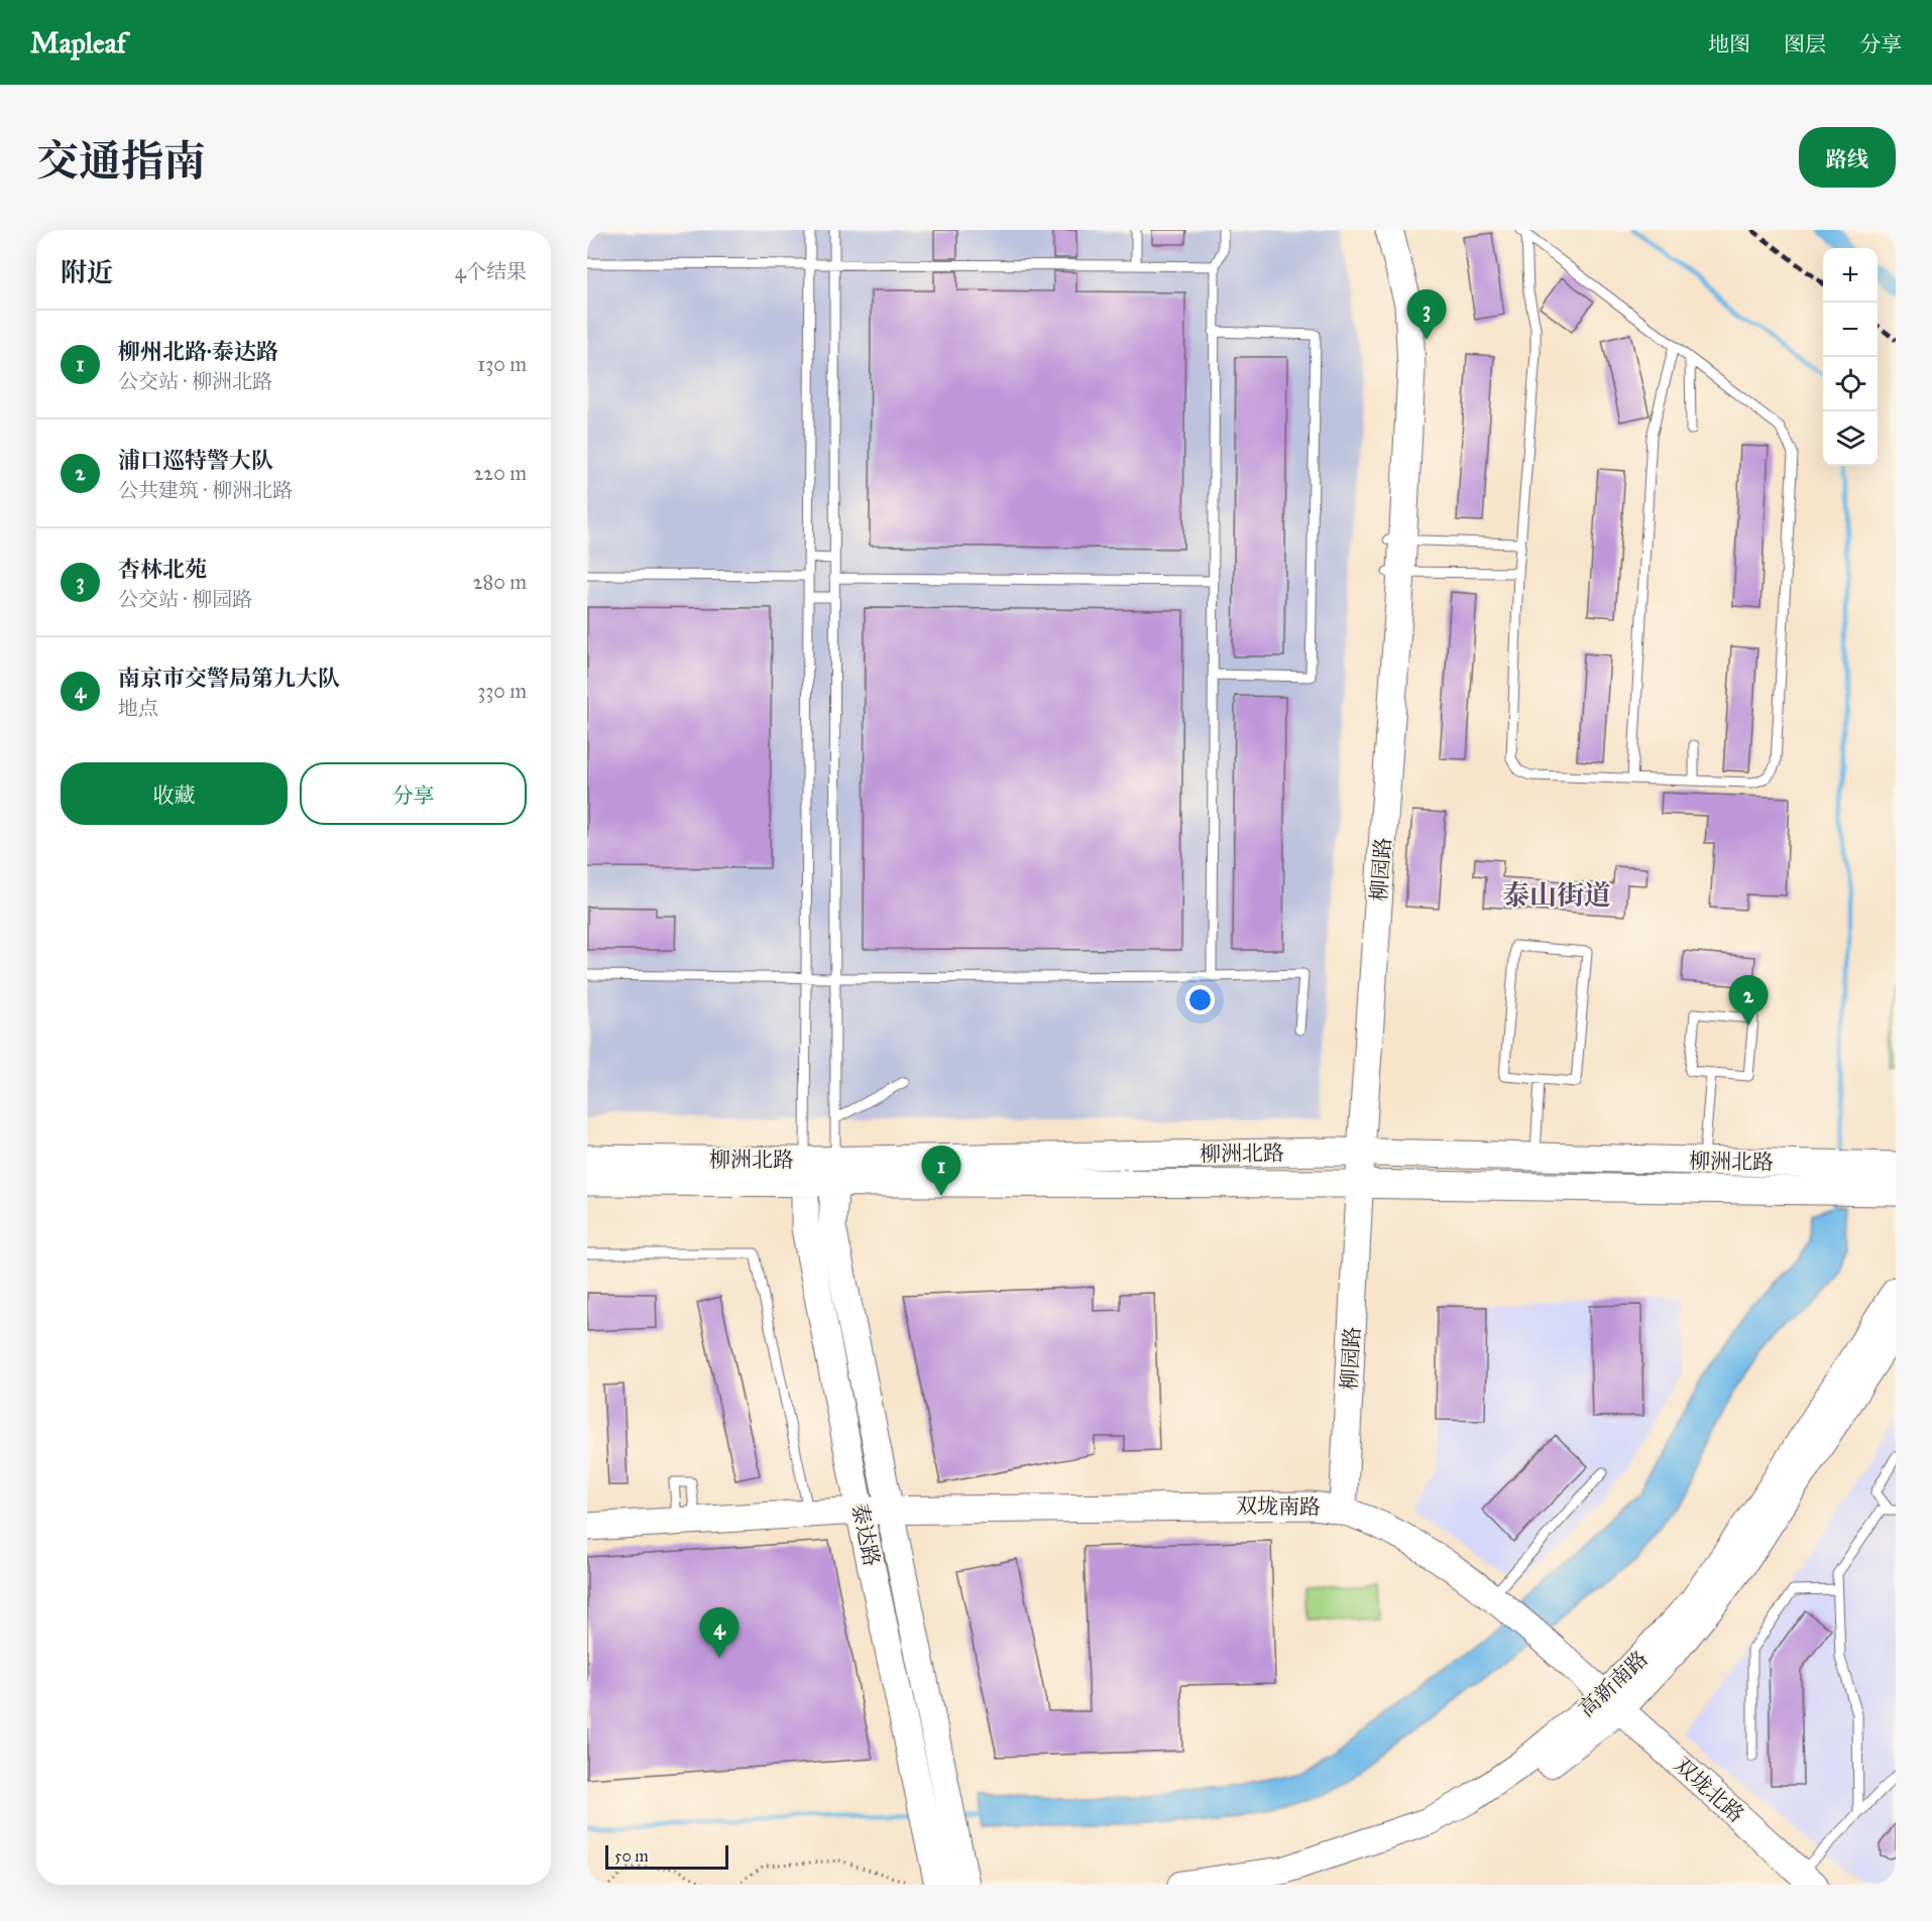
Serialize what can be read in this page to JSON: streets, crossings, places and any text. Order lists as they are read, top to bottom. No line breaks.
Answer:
{"streets":{"street":["柳园路","柳洲北路","双垅南路","泰达路","高新南路","双垅北路"]},"crossings":[["柳园路","柳洲北路"],["柳园路","双垅南路"],["柳洲北路","泰达路"],["双垅南路","泰达路"],["双垅南路","高新南路"],["双垅南路","双垅北路"],["高新南路","双垅北路"]],"districts":["泰山街道"],"scale_bar":"50 m","page":{"header":"Mapleaf","nav":["地图","图层","分享"],"title":"交通指南","buttons":["路线",["收藏","分享"]],"heading":["附近","4个结果"],"map_buttons":["+","−"],"pins":["3","2","1","4"],"list":[{"mark":"1","name":"柳州北路·泰达路","note":"公交站 · 柳洲北路","value":"130 m"},{"mark":"2","name":"浦口巡特警大队","note":"公共建筑 · 柳洲北路","value":"220 m"},{"mark":"3","name":"杏林北苑","note":"公交站 · 柳园路","value":"280 m"},{"mark":"4","name":"南京市交警局第九大队","note":"地点","value":"330 m"}],"scale":"50 m"}}
